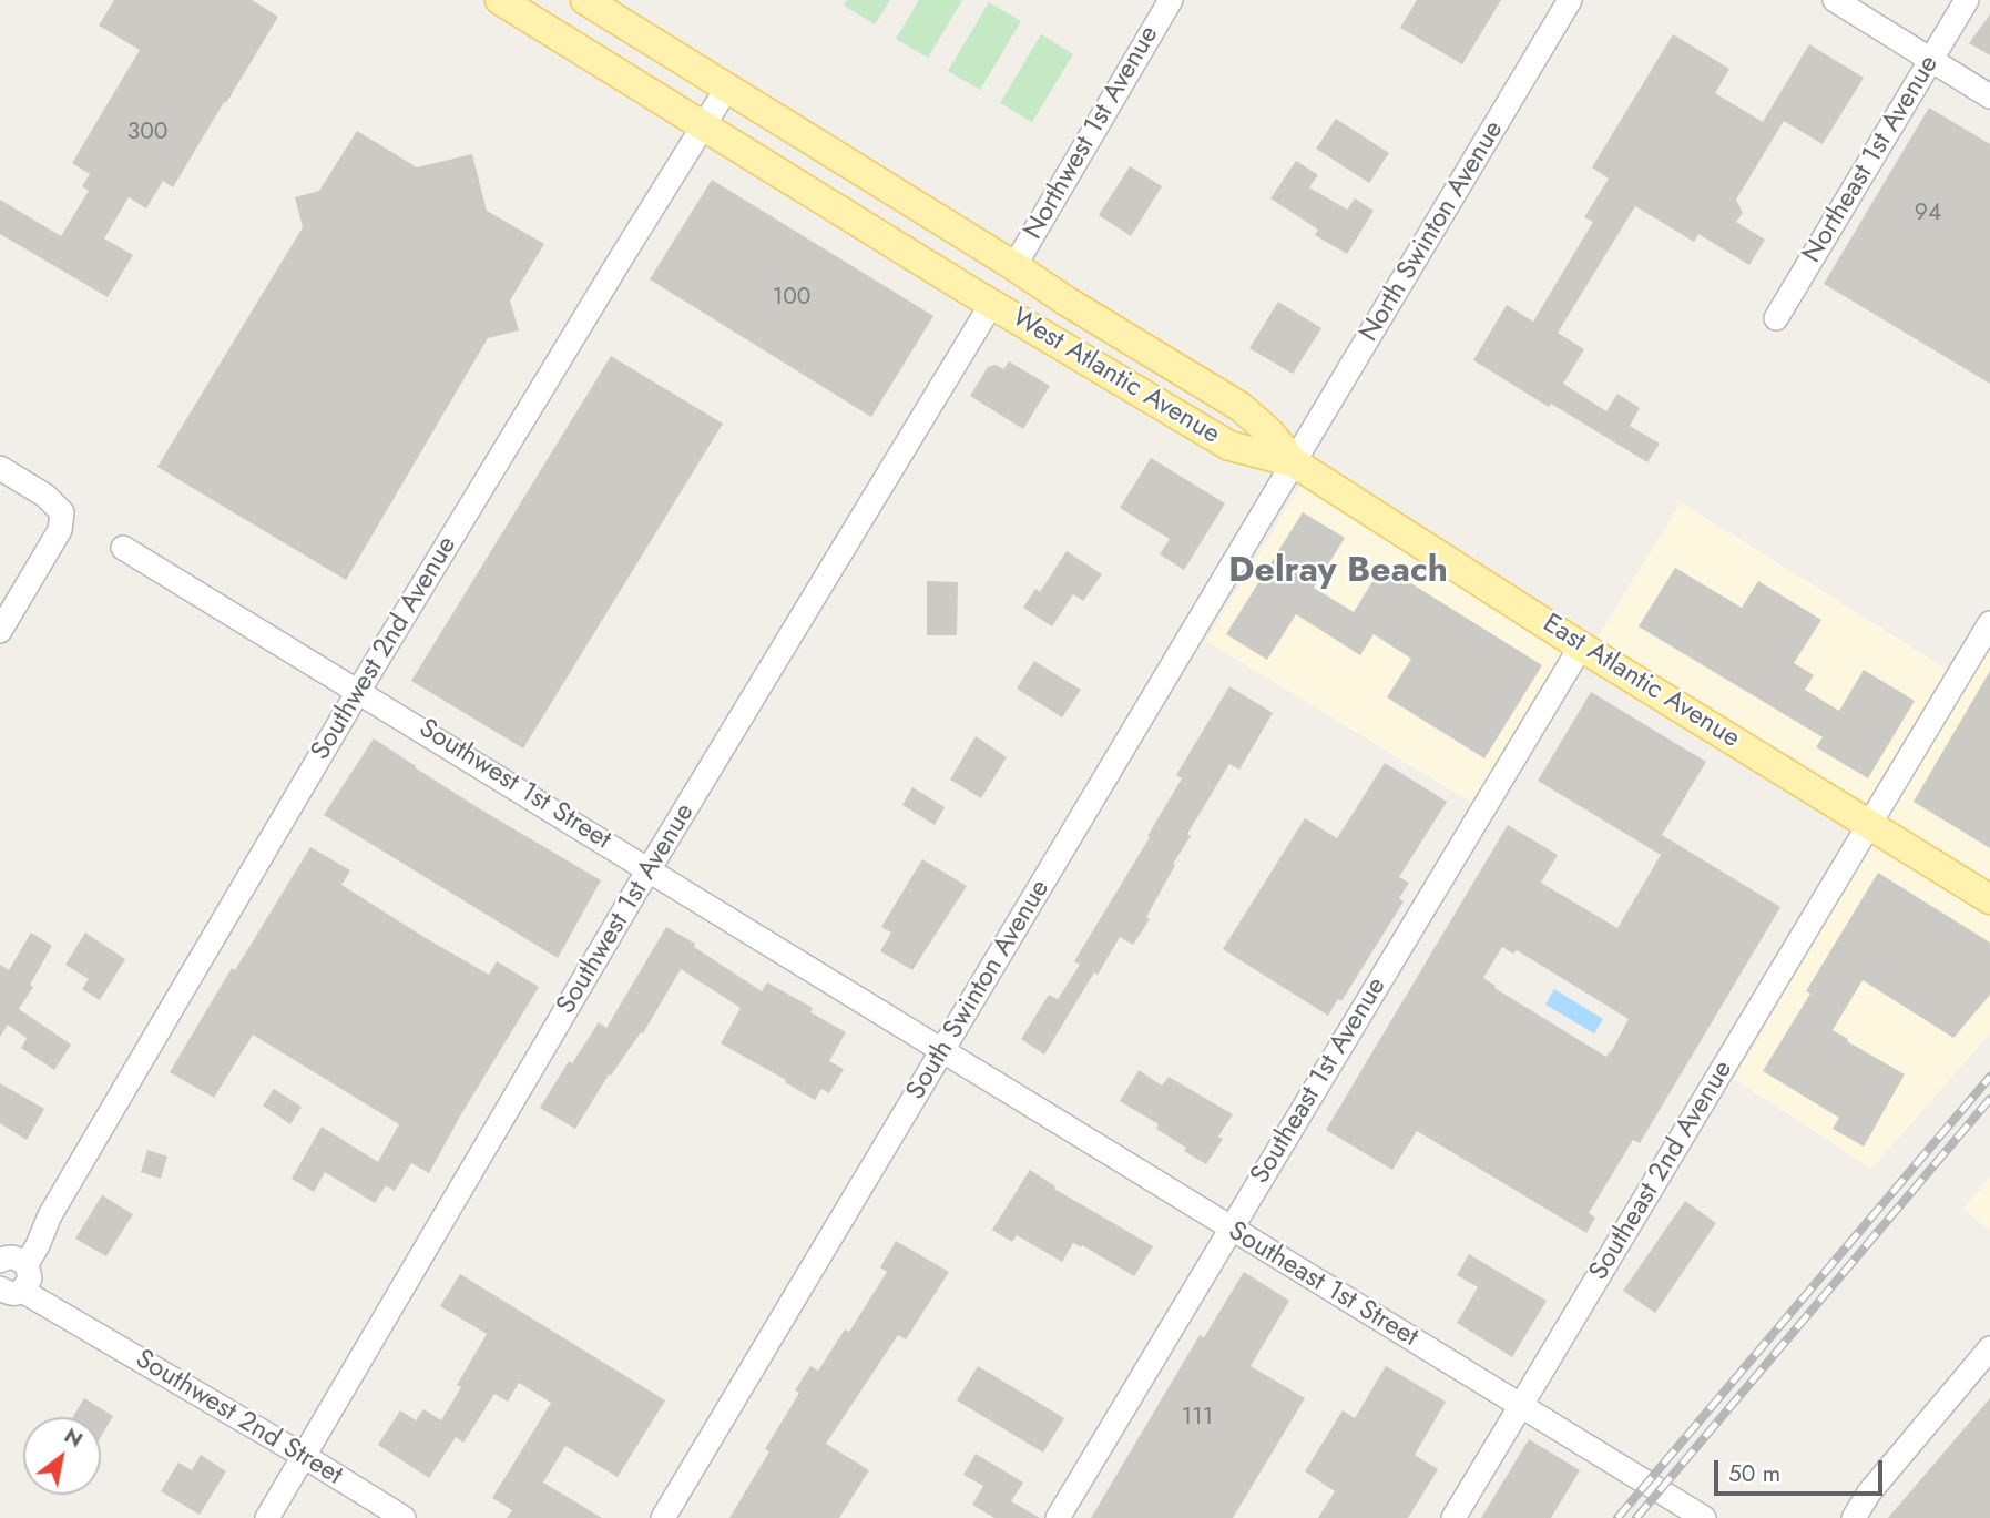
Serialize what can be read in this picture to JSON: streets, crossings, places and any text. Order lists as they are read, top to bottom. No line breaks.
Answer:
{"streets":{"main road":["West Atlantic Avenue","East Atlantic Avenue"],"street":["Northwest 1st Avenue","Northeast 1st Avenue","North Swinton Avenue","Southwest 2nd Avenue","Southwest 1st Street","Southwest 1st Avenue","South Swinton Avenue","Southeast 1st Avenue","Southeast 2nd Avenue","Southeast 1st Street","Southwest 2nd Street"]},"crossings":[["Northwest 1st Avenue","West Atlantic Avenue"],["North Swinton Avenue","West Atlantic Avenue"],["North Swinton Avenue","East Atlantic Avenue"],["North Swinton Avenue","South Swinton Avenue"],["West Atlantic Avenue","Southwest 2nd Avenue"],["West Atlantic Avenue","East Atlantic Avenue"],["West Atlantic Avenue","Southwest 1st Avenue"],["West Atlantic Avenue","South Swinton Avenue"],["Southwest 2nd Avenue","Southwest 1st Street"],["Southwest 2nd Avenue","Southwest 2nd Street"],["East Atlantic Avenue","South Swinton Avenue"],["East Atlantic Avenue","Southeast 1st Avenue"],["East Atlantic Avenue","Southeast 2nd Avenue"],["Southwest 1st Street","Southwest 1st Avenue"],["Southwest 1st Street","South Swinton Avenue"],["Southwest 1st Street","Southeast 1st Street"],["Southwest 1st Avenue","Southwest 2nd Street"],["South Swinton Avenue","Southeast 1st Street"],["Southeast 1st Avenue","Southeast 1st Street"],["Southeast 2nd Avenue","Southeast 1st Street"]],"districts":["Delray Beach"],"house_numbers":["300","94","100","111"],"scale_bar":"50 m","north":"top right"}
